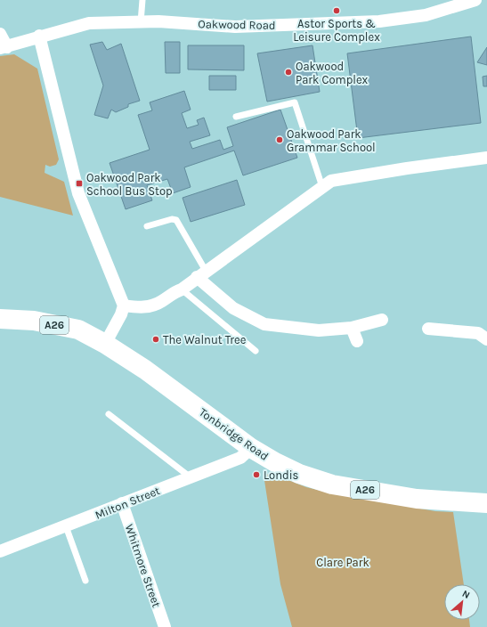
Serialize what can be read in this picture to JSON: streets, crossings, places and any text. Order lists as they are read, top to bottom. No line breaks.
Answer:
{"streets":{"main road":["A26","Tonbridge Road"],"street":["Oakwood Road","Milton Street","Whitmore Street"]},"crossings":[["Tonbridge Road","Milton Street"],["Milton Street","Whitmore Street"]],"parks":["Clare Park"],"places":{"other":["Astor Sports & Leisure Complex","Oakwood Park Complex","Oakwood Park Grammar School","The Walnut Tree","Londis"],"transit":["Oakwood Park School Bus Stop"]},"north":"top right"}
